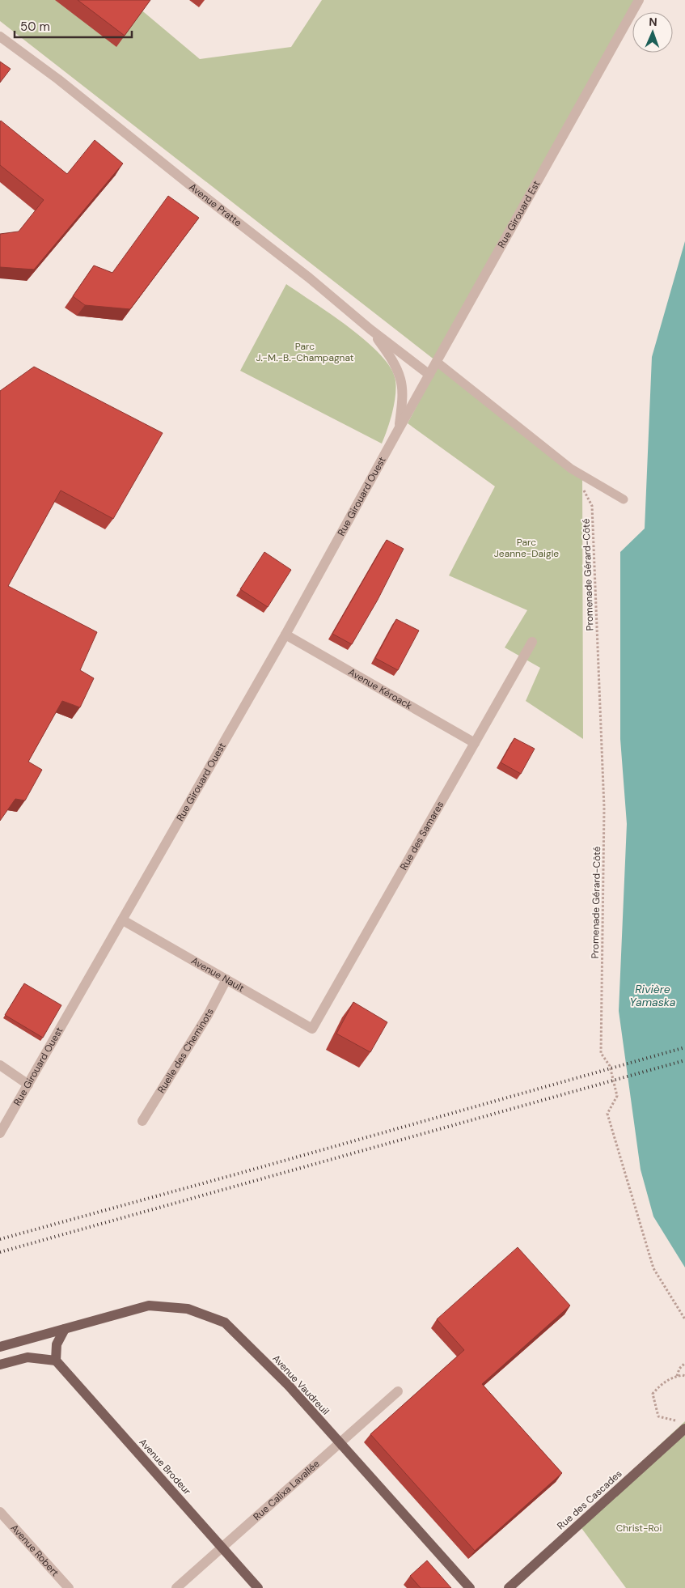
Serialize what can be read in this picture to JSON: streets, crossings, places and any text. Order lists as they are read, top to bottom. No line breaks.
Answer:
{"streets":{"main road":["Avenue Vaudreuil","Avenue Brodeur","Rue des Cascades"],"street":["Avenue Pratte","Rue Girouard Est","Rue Girouard Ouest","Avenue Kéroack","Rue des Samares","Avenue Nault","Ruelle des Cheminots","Rue Calixa Lavallée","Avenue Robert"],"path":["Promenade Gérard-Côté"]},"crossings":[["Avenue Pratte","Rue Girouard Est"],["Rue Girouard Est","Rue Girouard Ouest"],["Rue Girouard Ouest","Avenue Kéroack"],["Rue Girouard Ouest","Avenue Nault"],["Avenue Kéroack","Rue des Samares"],["Rue des Samares","Avenue Nault"],["Avenue Nault","Ruelle des Cheminots"],["Avenue Vaudreuil","Rue Calixa Lavallée"],["Avenue Brodeur","Rue Calixa Lavallée"]],"water":["Rivière Yamaska"],"parks":["Parc J.-M.-B.-Champagnat","Parc Jeanne-Daigle","Christ-Roi"],"scale_bar":"50 m","north":"top"}
